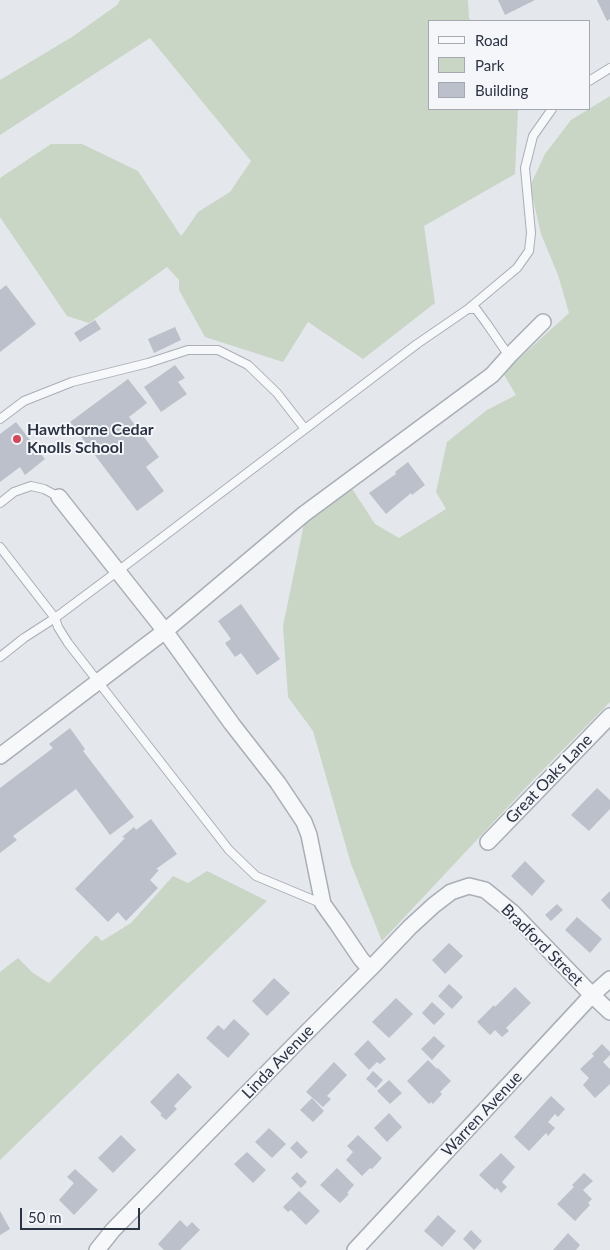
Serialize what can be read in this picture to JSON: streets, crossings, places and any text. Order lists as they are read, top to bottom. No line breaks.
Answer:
{"streets":{"street":["Great Oaks Lane","Bradford Street","Linda Avenue","Warren Avenue"]},"crossings":[["Bradford Street","Linda Avenue"],["Bradford Street","Warren Avenue"]],"places":["Hawthorne Cedar Knolls School"],"legend":["Road","Park","Building"],"scale_bar":"50 m"}
